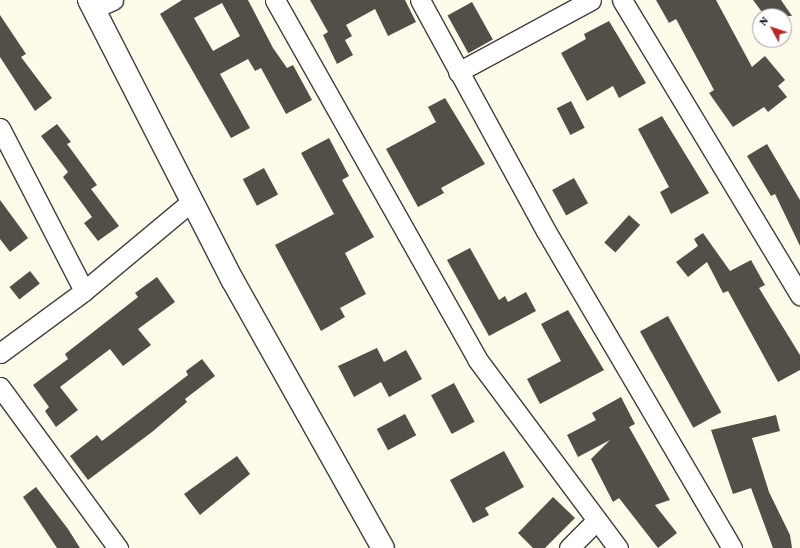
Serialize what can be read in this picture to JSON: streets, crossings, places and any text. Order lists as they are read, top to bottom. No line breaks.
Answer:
{"north":"top left"}
